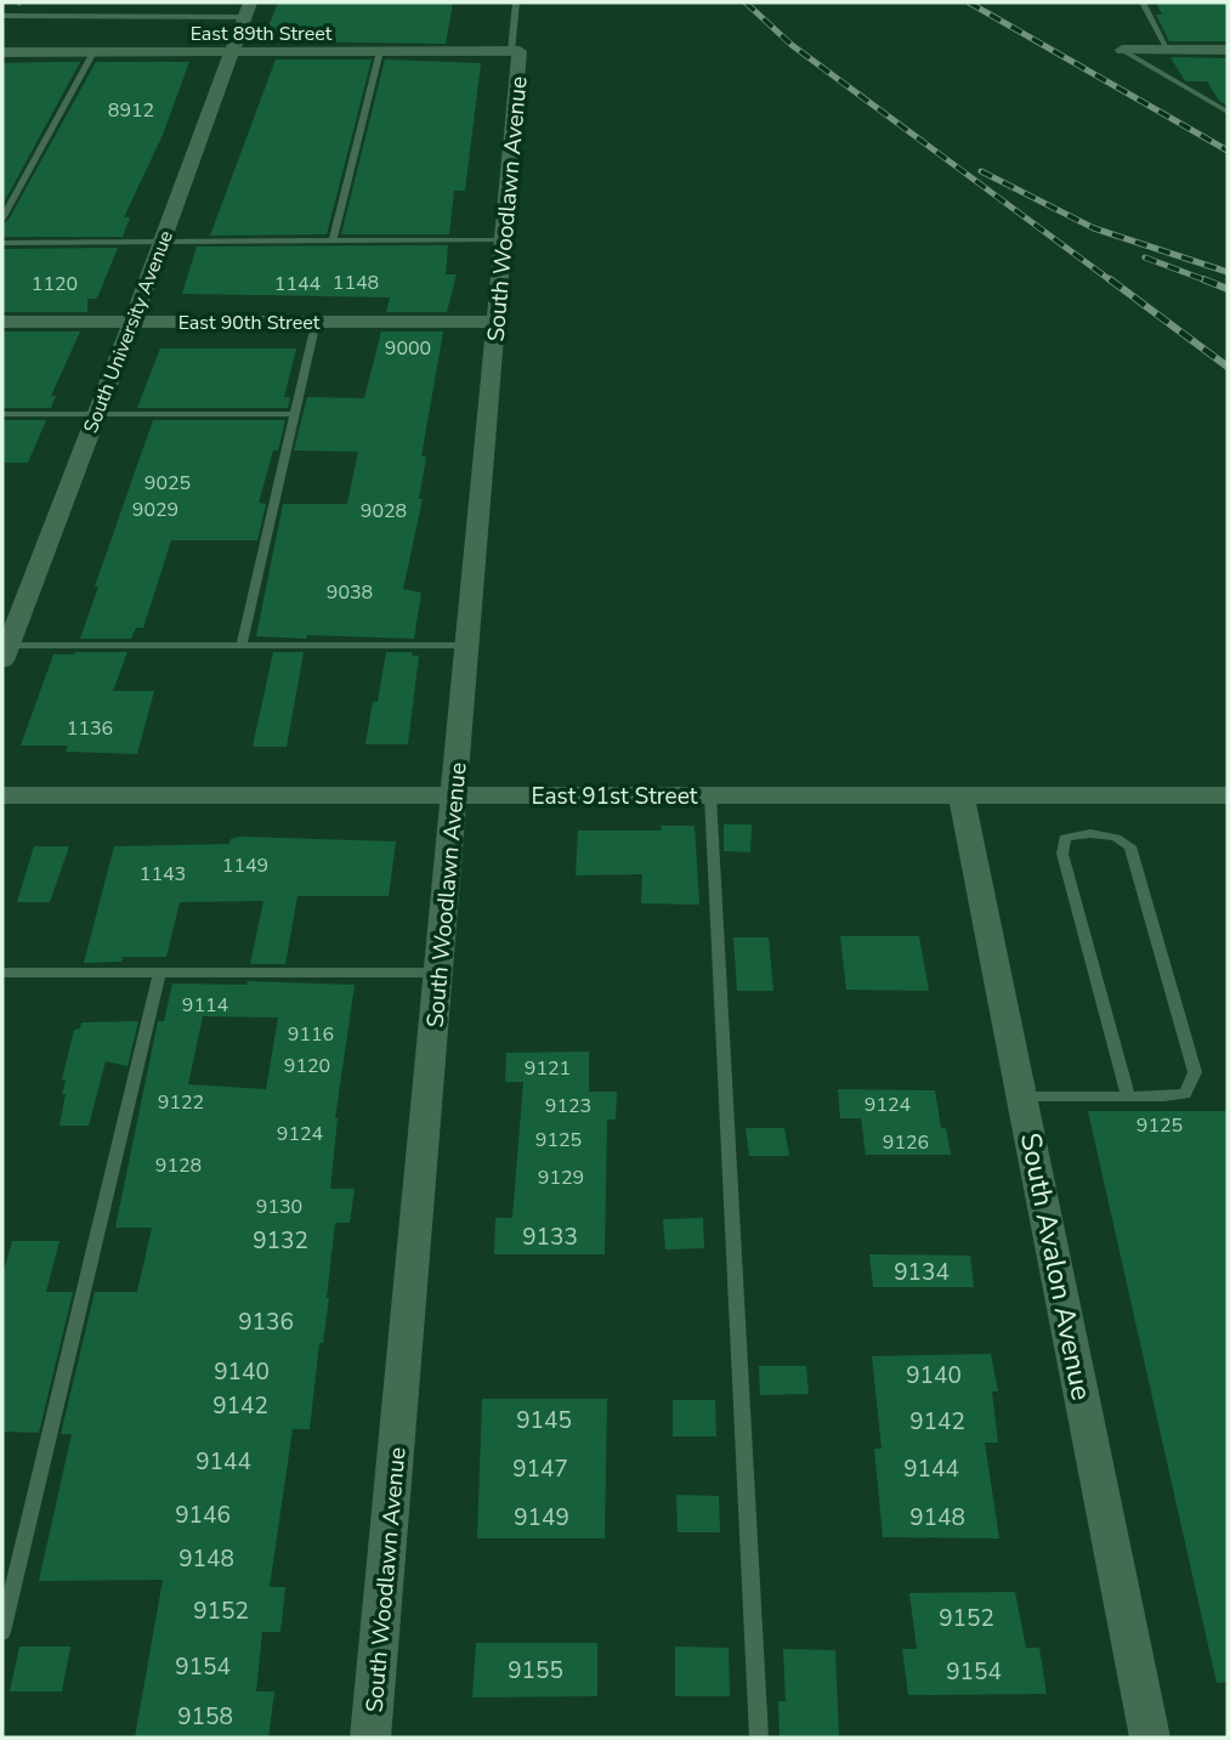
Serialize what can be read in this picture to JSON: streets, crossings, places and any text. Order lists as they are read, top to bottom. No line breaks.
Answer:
{"streets":{"street":["East 89th Street","South Woodlawn Avenue","East 90th Street","South University Avenue","East 91st Street","South Avalon Avenue"]},"crossings":[["East 89th Street","South Woodlawn Avenue"],["East 89th Street","South University Avenue"],["South Woodlawn Avenue","East 90th Street"],["South Woodlawn Avenue","East 91st Street"],["East 90th Street","South University Avenue"],["East 91st Street","South Avalon Avenue"]],"house_numbers":["8912","1148","1120","1144","9000","9025","9029","9028","9038","1136","1149","1143","9114","9116","9120","9121","9122","9124","9123","9125","9124","9125","9126","9128","9129","9130","9133","9132","9134","9136","9140","9140","9142","9145","9142","9144","9147","9144","9146","9149","9148","9148","9152","9152","9154","9155","9154","9158"]}
